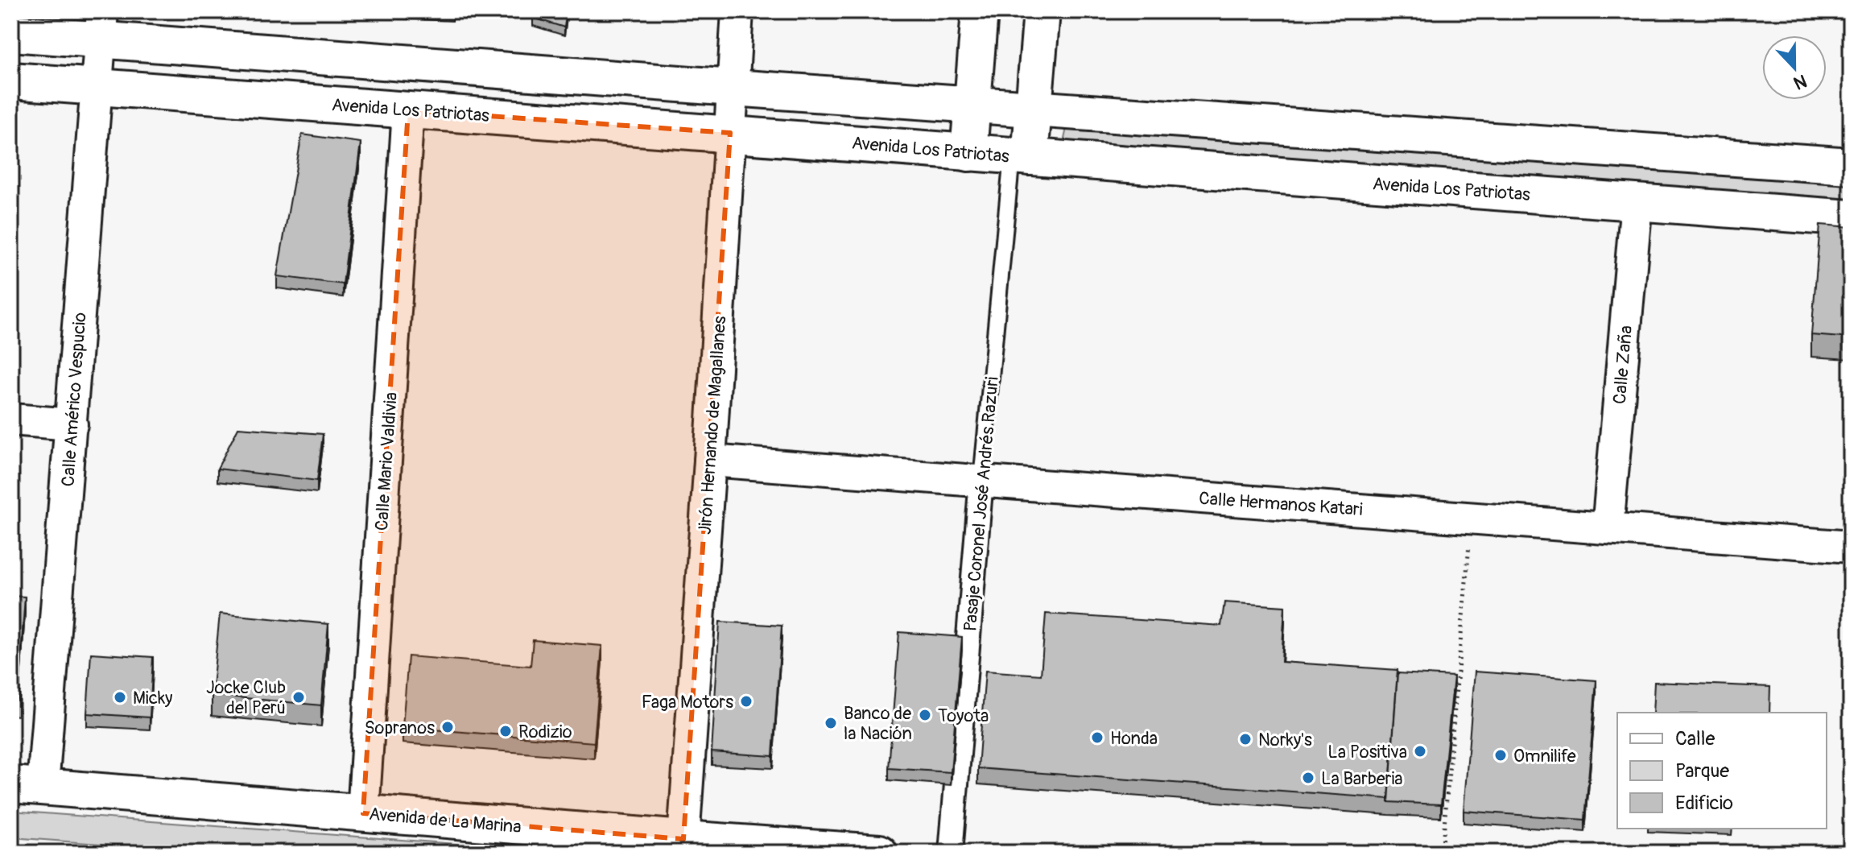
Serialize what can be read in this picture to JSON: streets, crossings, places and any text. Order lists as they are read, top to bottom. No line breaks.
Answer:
{"streets":{"main road":["Avenida Los Patriotas","Avenida de La Marina"],"street":["Calle Zaña","Calle Américo Vespucio","Jirón Hernando de Magallanes","Calle Mario Valdivia","Calle Hermanos Katari","Pasaje Coronel José Andrés Razuri"]},"crossings":[["Avenida Los Patriotas","Calle Zaña"],["Avenida Los Patriotas","Calle Américo Vespucio"],["Avenida Los Patriotas","Jirón Hernando de Magallanes"],["Avenida Los Patriotas","Calle Mario Valdivia"],["Avenida Los Patriotas","Pasaje Coronel José Andrés Razuri"],["Calle Zaña","Calle Hermanos Katari"],["Calle Américo Vespucio","Avenida de La Marina"],["Jirón Hernando de Magallanes","Calle Hermanos Katari"],["Jirón Hernando de Magallanes","Avenida de La Marina"],["Calle Mario Valdivia","Avenida de La Marina"],["Calle Hermanos Katari","Pasaje Coronel José Andrés Razuri"]],"places":["Micky","Jocke Club del Perú","Faga Motors","Toyota","Banco de la Nación","Sopranos","Rodizio","Honda","Norky's","La Positiva","Omnilife","La Barberia"],"legend":["Calle","Parque","Edificio"],"north":"bottom"}
